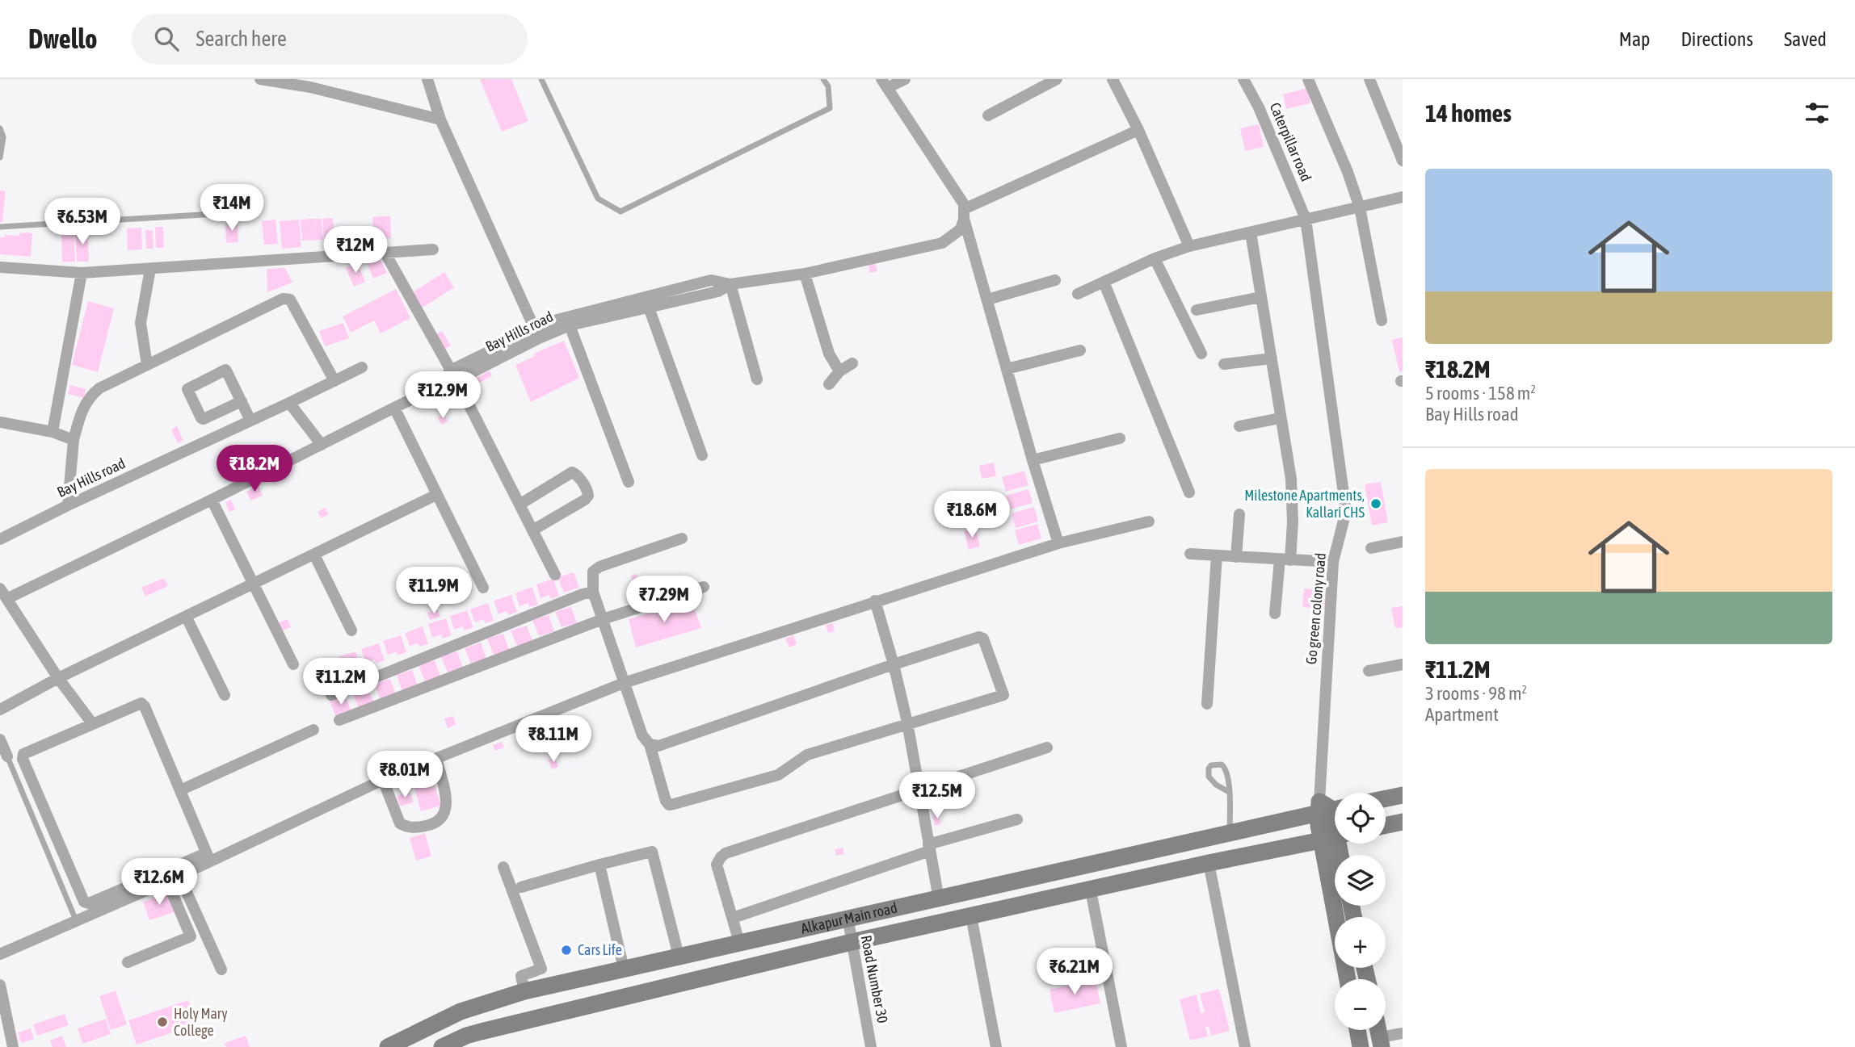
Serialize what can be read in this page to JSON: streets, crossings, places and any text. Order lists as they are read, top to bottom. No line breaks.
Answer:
{"streets":{"street":["Caterpillar road","Bay Hills road","Go green colony road","Alkapur Main road","Road Number 30"]},"crossings":[["Caterpillar road","Go green colony road"],["Go green colony road","Alkapur Main road"],["Alkapur Main road","Road Number 30"]],"places":["Milestone Apartments, Kallari CHS","Cars Life","Holy Mary College"],"page":{"header":"Dwello","search":"Search here","nav":["Map","Directions","Saved"],"heading":"14 homes","list":[{"name":"₹18.2M","note":"5 rooms · 158 m² · Bay Hills road"},{"name":"₹11.2M","note":"3 rooms · 98 m² · Apartment"}],"price":["₹14M","₹6.53M","₹12M","₹12.9M","₹18.2M","₹18.6M","₹11.9M","₹7.29M","₹11.2M","₹8.11M","₹8.01M","₹12.5M","₹12.6M","₹6.21M"],"map_buttons":["+","−"]}}
